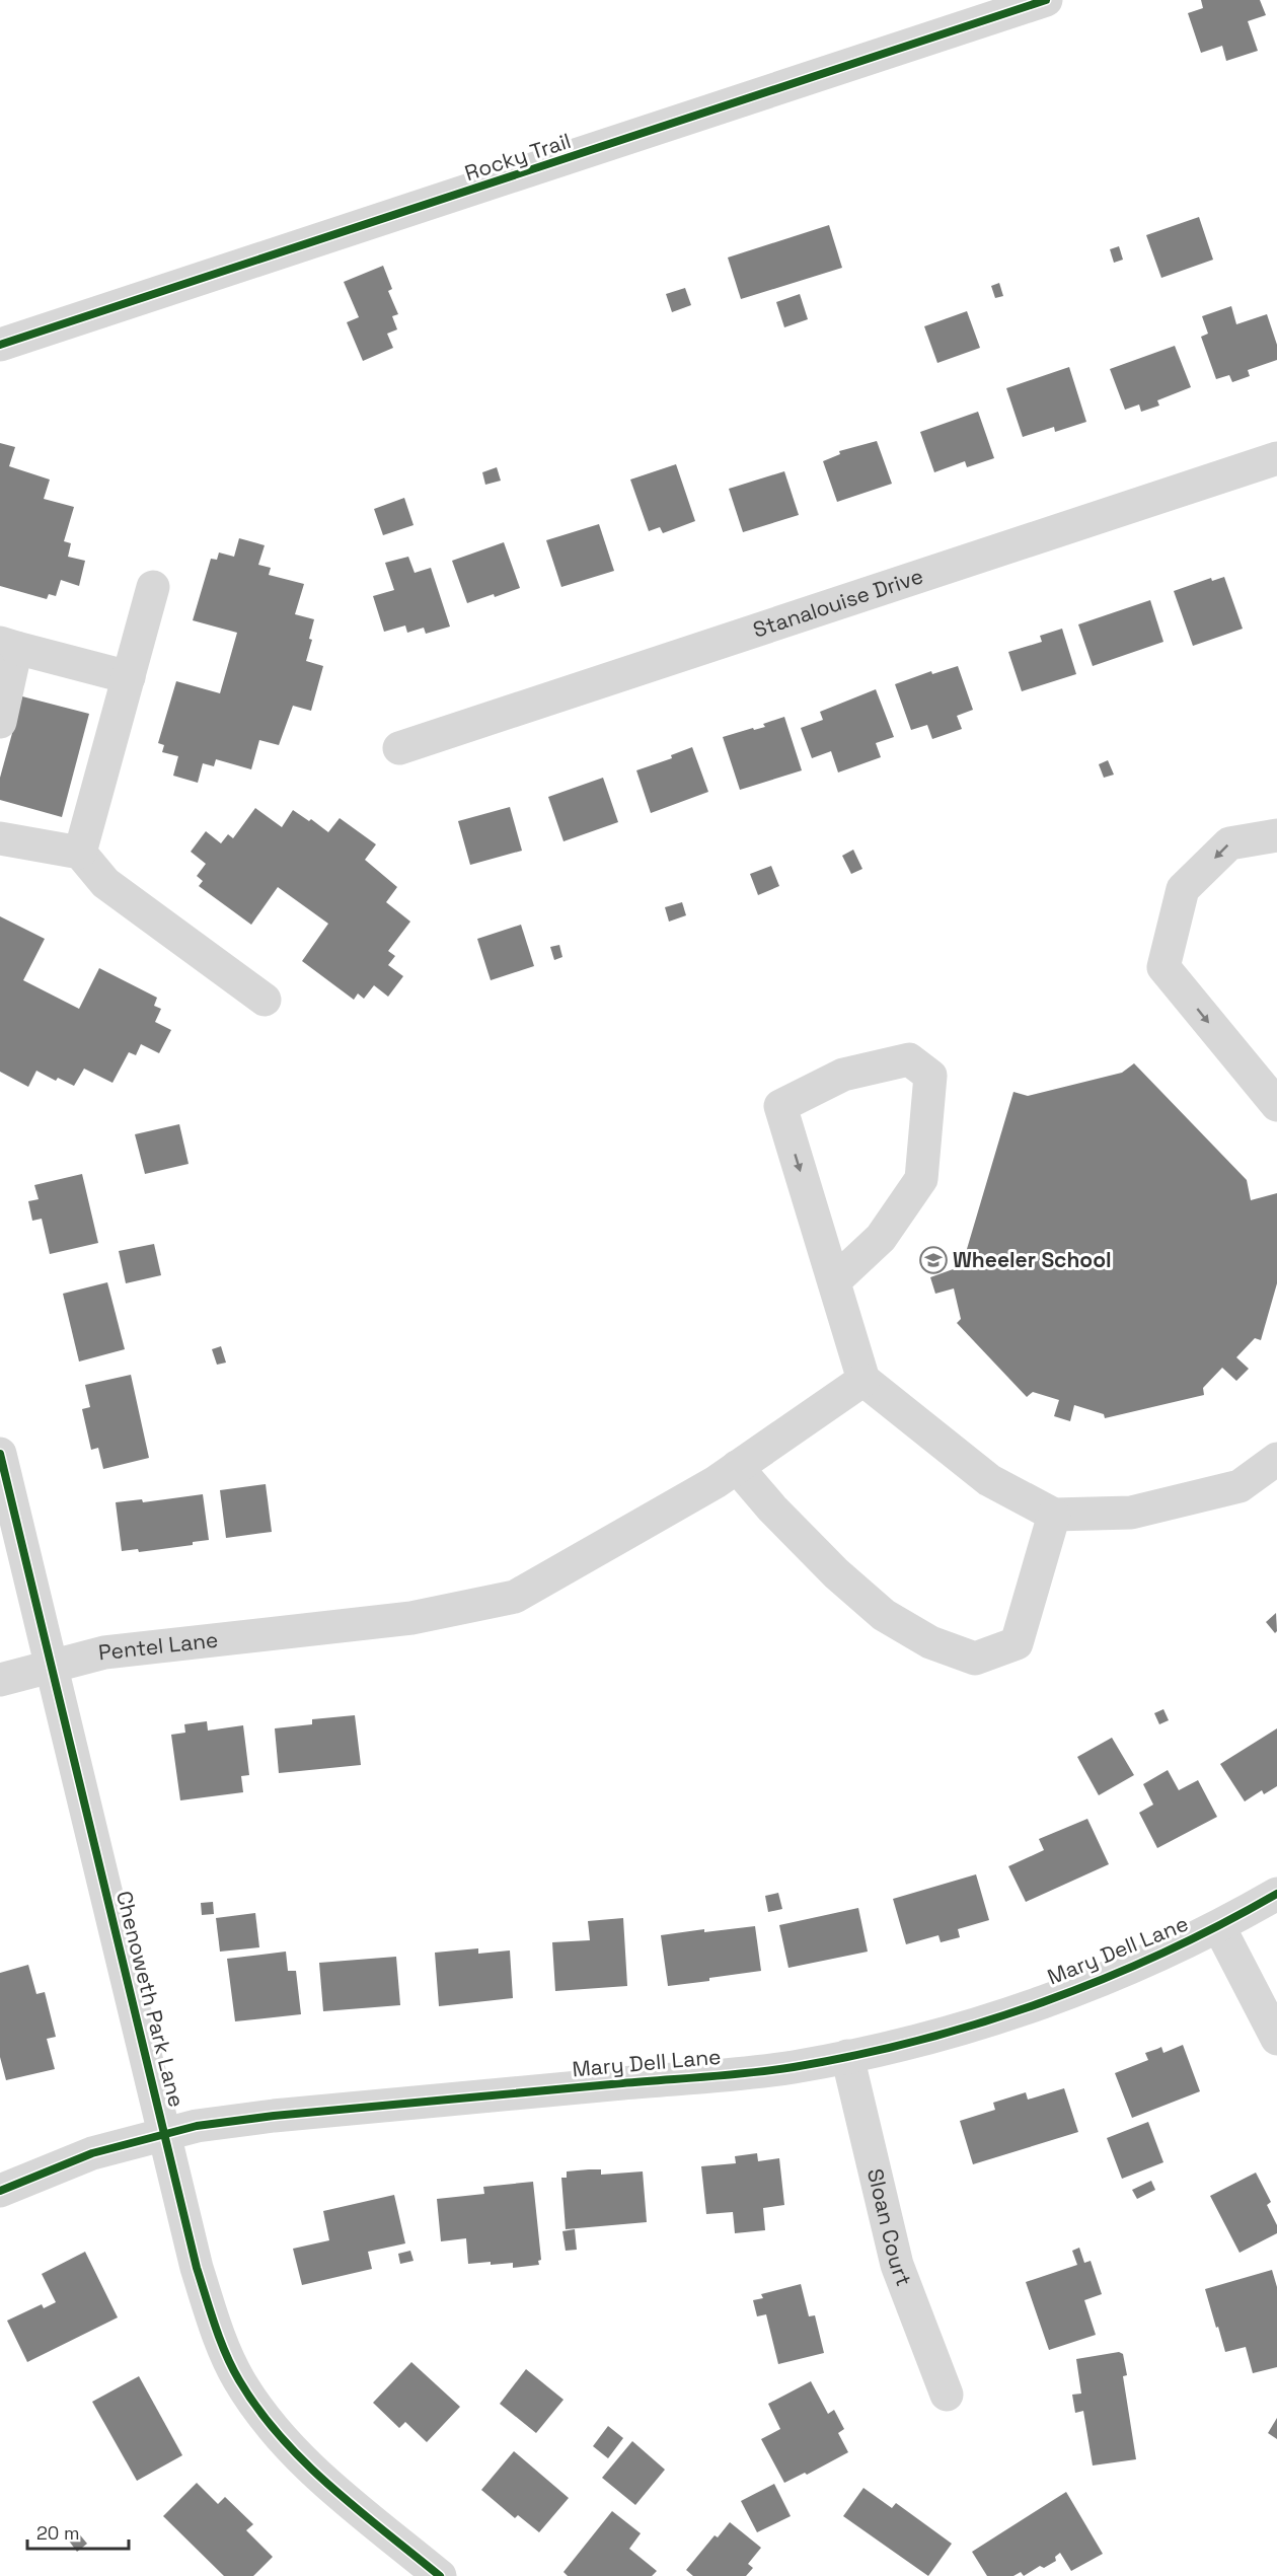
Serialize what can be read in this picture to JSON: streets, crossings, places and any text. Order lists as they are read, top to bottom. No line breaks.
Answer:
{"streets":{"street":["Rocky Trail","Stanalouise Drive","Pentel Lane","Mary Dell Lane","Chenoweth Park Lane","Sloan Court"]},"crossings":[["Pentel Lane","Chenoweth Park Lane"],["Mary Dell Lane","Chenoweth Park Lane"],["Mary Dell Lane","Sloan Court"]],"places":{"school or university":["Wheeler School"]},"scale_bar":"20 m"}
